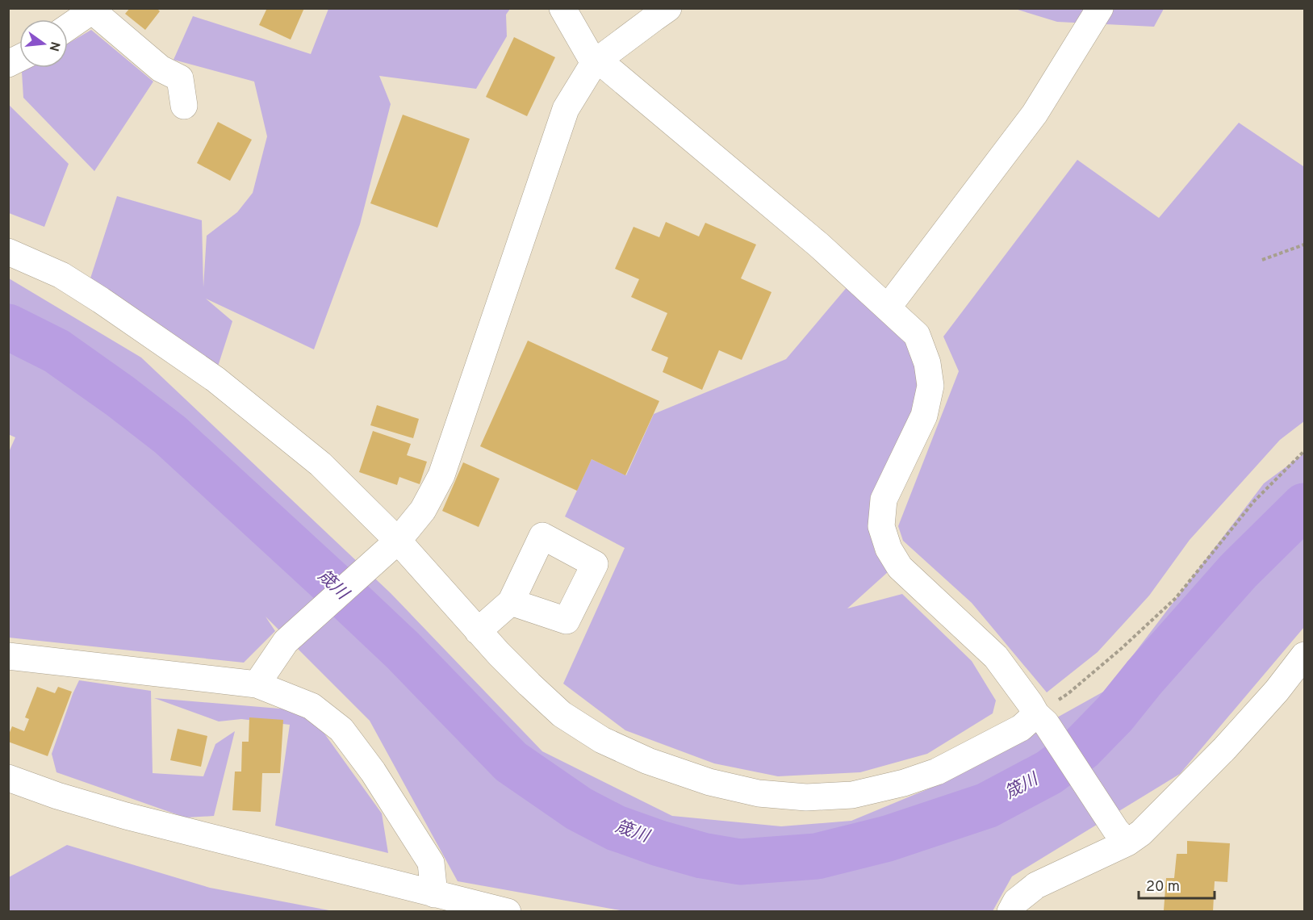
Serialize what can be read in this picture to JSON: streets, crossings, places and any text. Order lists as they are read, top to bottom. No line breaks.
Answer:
{"water":["筬川"],"scale_bar":"20 m","north":"right"}
